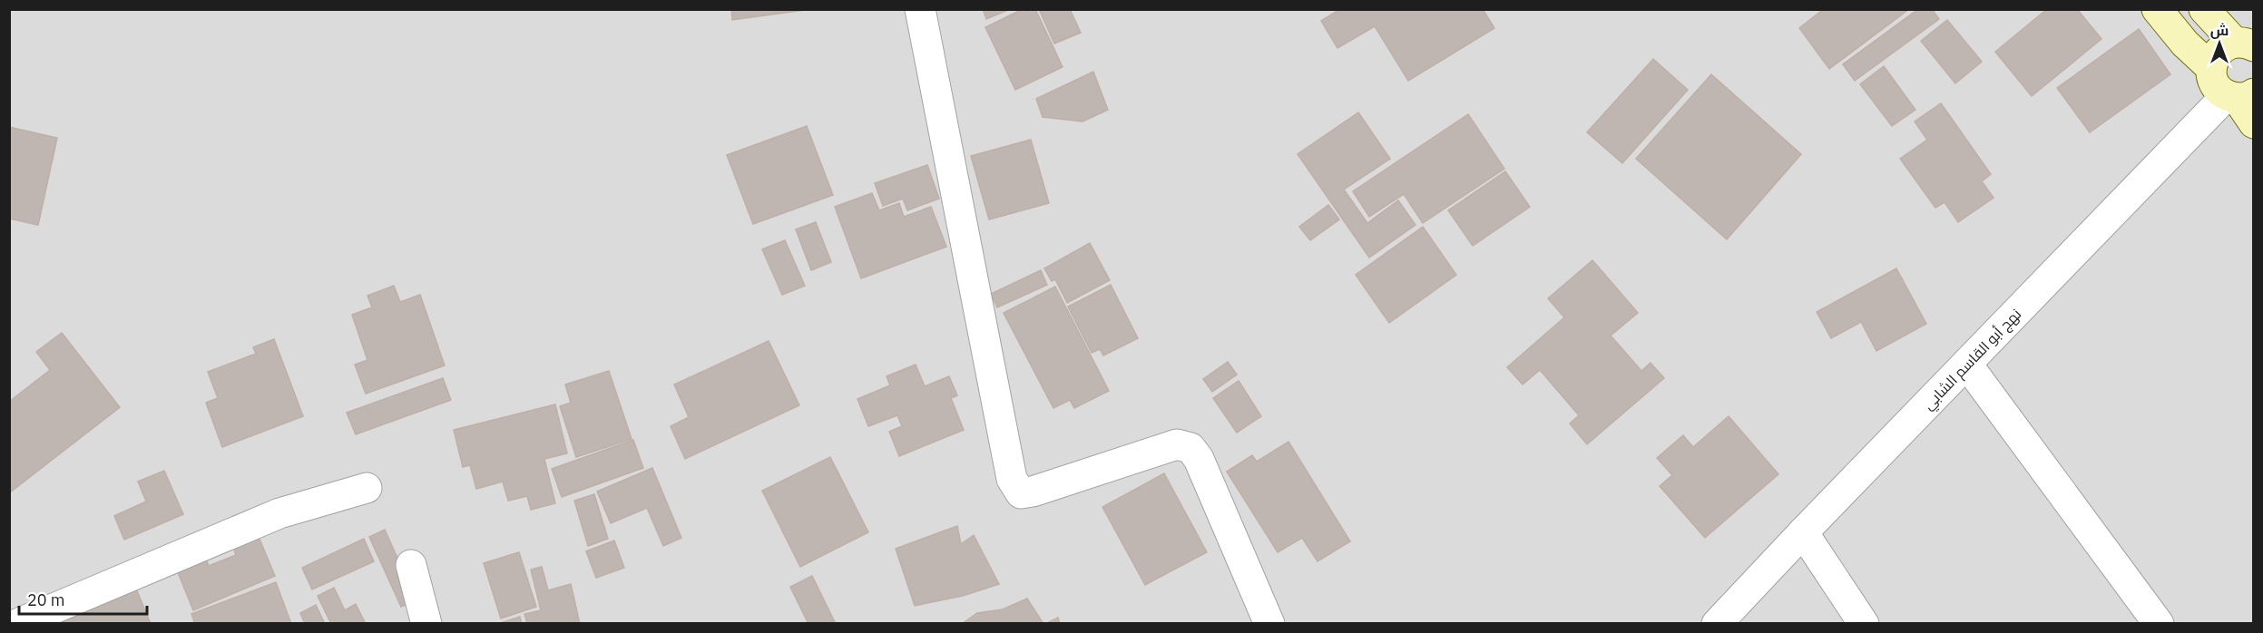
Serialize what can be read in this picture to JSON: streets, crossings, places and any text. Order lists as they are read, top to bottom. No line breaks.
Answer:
{"streets":{"street":["نهج أبو القاسم الشابي"]},"scale_bar":"20 m","north":"top"}
